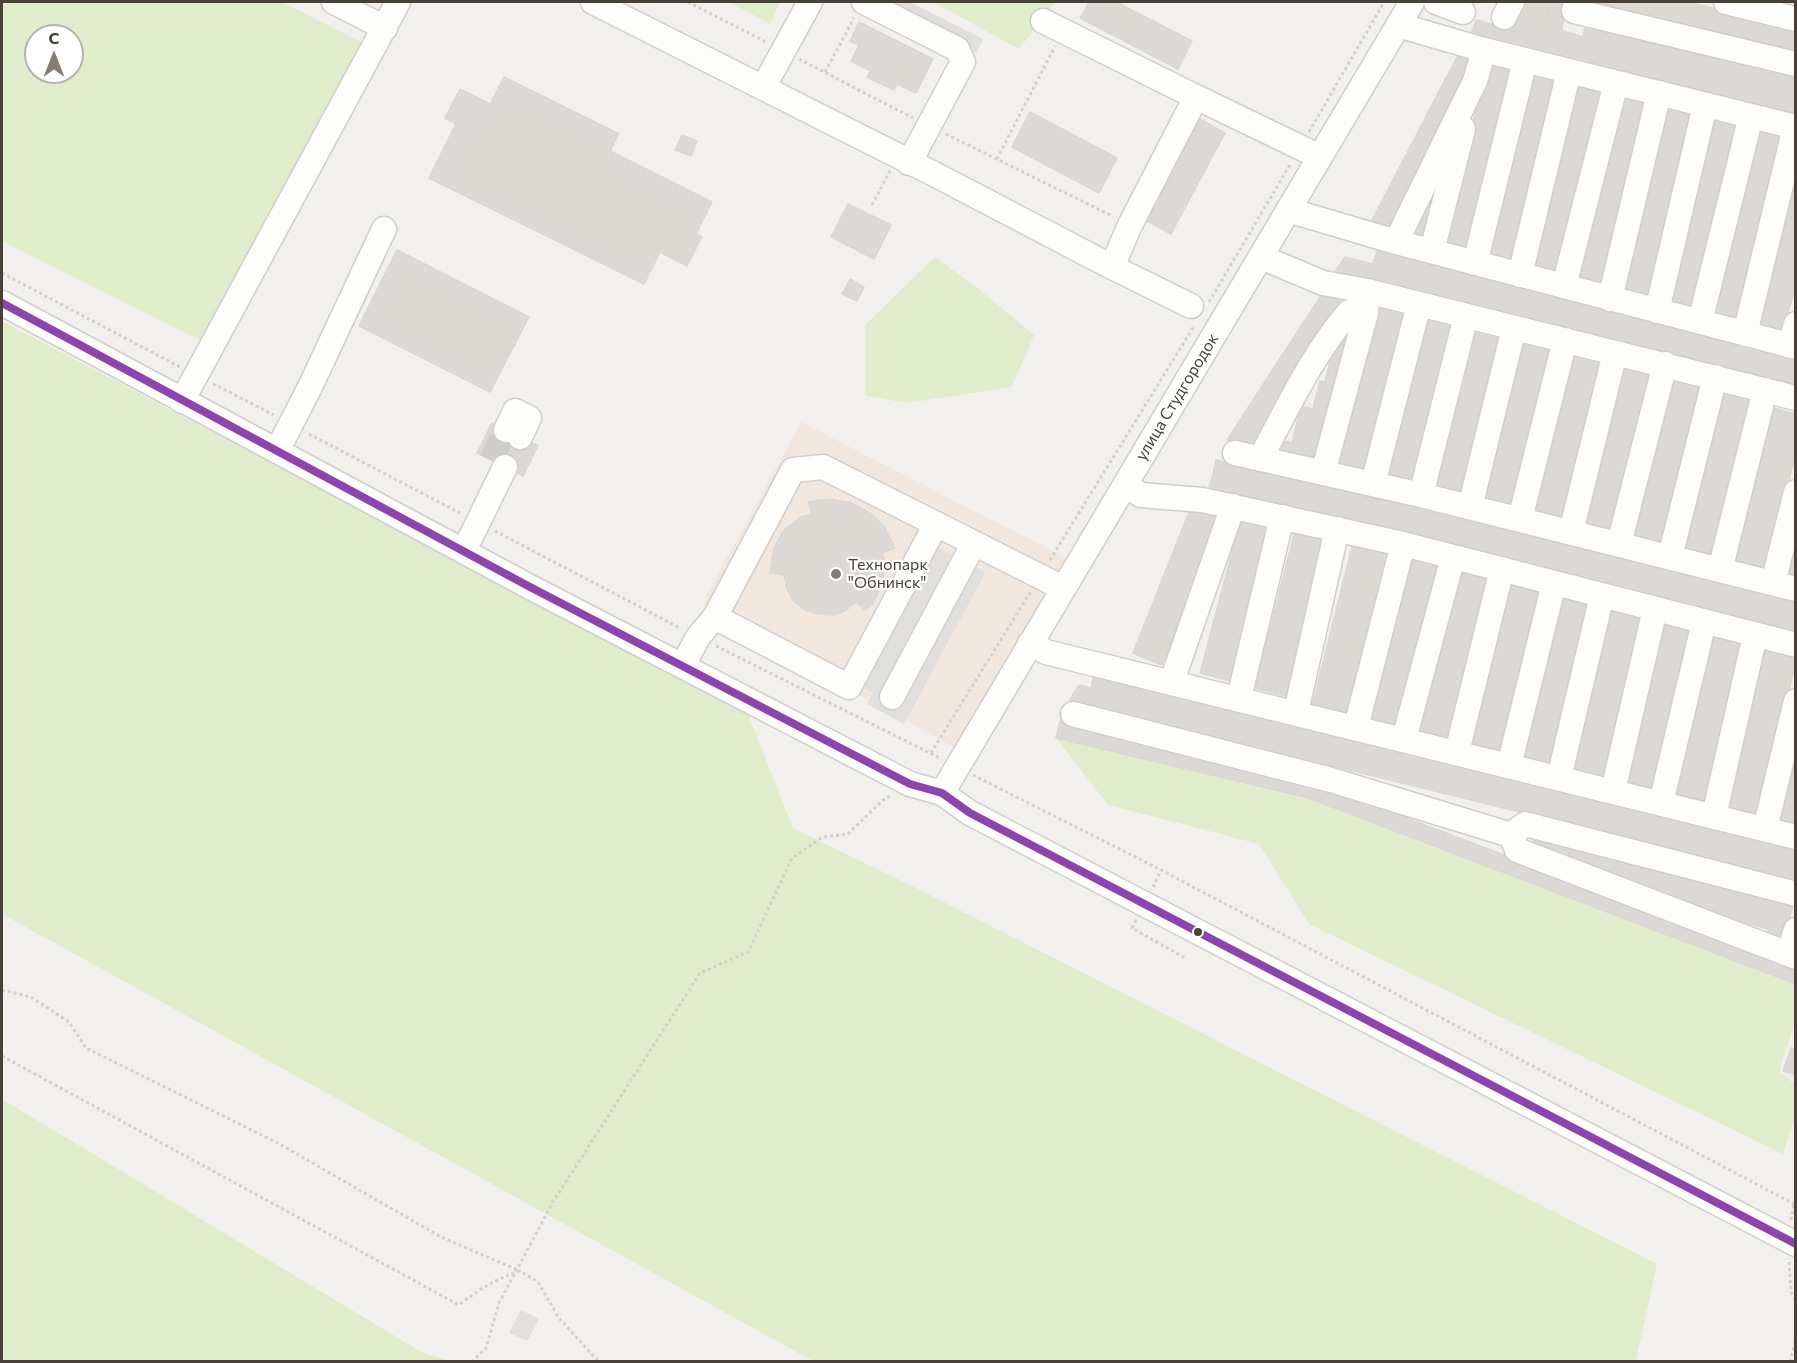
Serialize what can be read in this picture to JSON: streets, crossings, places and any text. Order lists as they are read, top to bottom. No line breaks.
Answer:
{"streets":{"street":["улица Студгородок"]},"places":["Технопарк \"Обнинск\""],"north":"top"}
